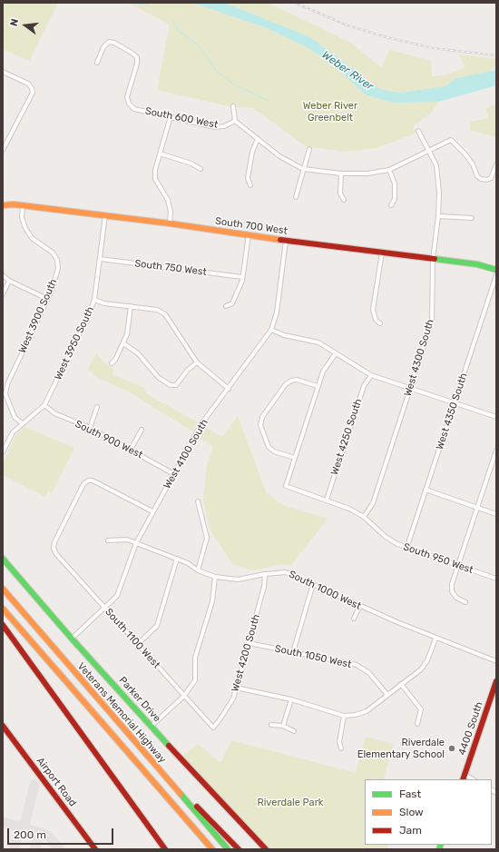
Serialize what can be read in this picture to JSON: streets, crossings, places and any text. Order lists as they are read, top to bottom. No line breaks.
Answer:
{"streets":{"main road":["South 700 West","Parker Drive","Veterans Memorial Highway","4400 South","Airport Road"],"street":["South 600 West","South 750 West","West 3900 South","West 3950 South","West 4300 South","West 4350 South","West 4250 South","South 900 West","West 4100 South","South 950 West","South 1000 West","South 1100 West","West 4200 South","South 1050 West"]},"crossings":[["South 700 West","West 3900 South"],["South 700 West","West 3950 South"],["South 700 West","West 4300 South"],["South 700 West","West 4100 South"],["South 750 West","West 3950 South"],["West 3950 South","South 900 West"],["West 4300 South","South 950 West"],["West 4350 South","South 950 West"],["West 4250 South","South 950 West"],["South 900 West","West 4100 South"],["West 4100 South","South 1000 West"],["West 4100 South","South 1100 West"],["West 4100 South","Parker Drive"],["South 1000 West","West 4200 South"],["South 1100 West","West 4200 South"],["West 4200 South","South 1050 West"]],"water":["Weber River"],"parks":["Weber River Greenbelt","Riverdale Park"],"places":["Riverdale Elementary School"],"legend":["Fast","Slow","Jam"],"scale_bar":"200 m","north":"left"}
